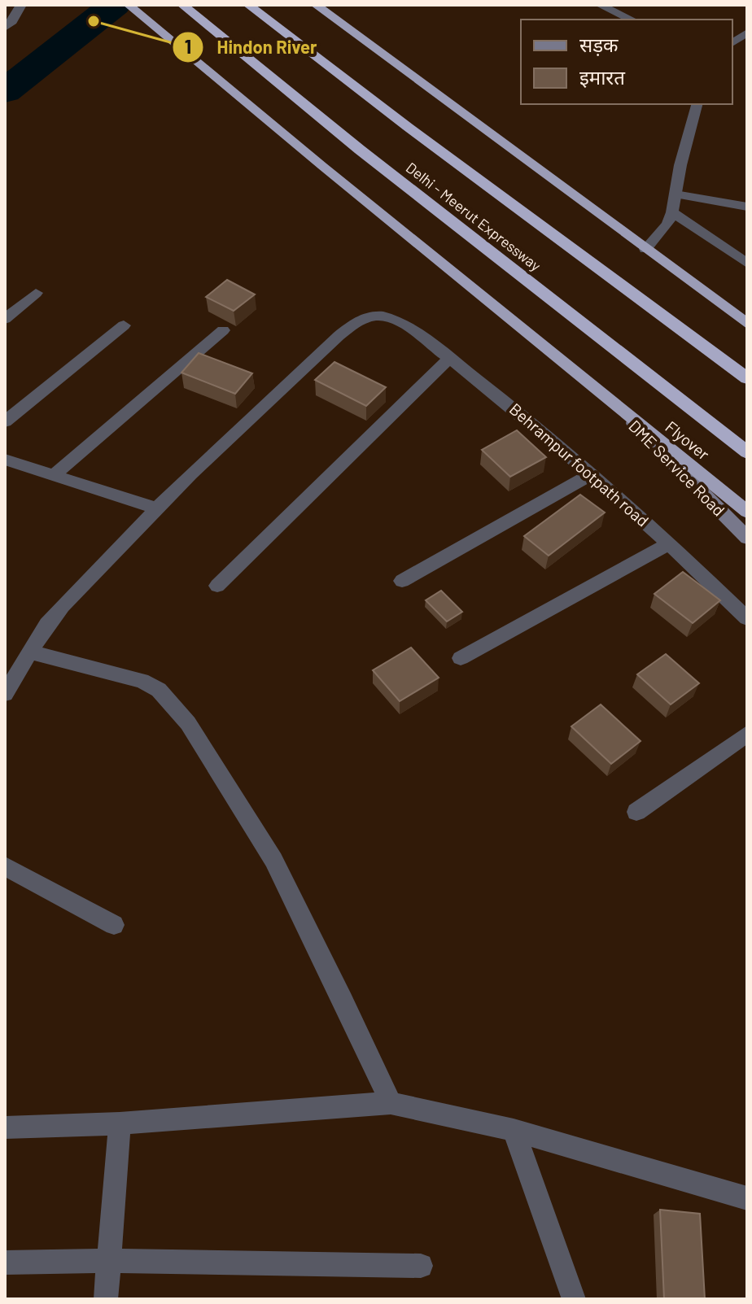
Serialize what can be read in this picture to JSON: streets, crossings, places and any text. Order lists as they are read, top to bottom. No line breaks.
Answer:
{"streets":{"highway":["Delhi - Meerut Expressway","Flyover"],"main road":["DME Service Road"],"street":["Behrampur footpath road"]},"crossings":[["Flyover","DME Service Road"]],"places":["Hindon River"],"legend":["सड़क","इमारत"]}
